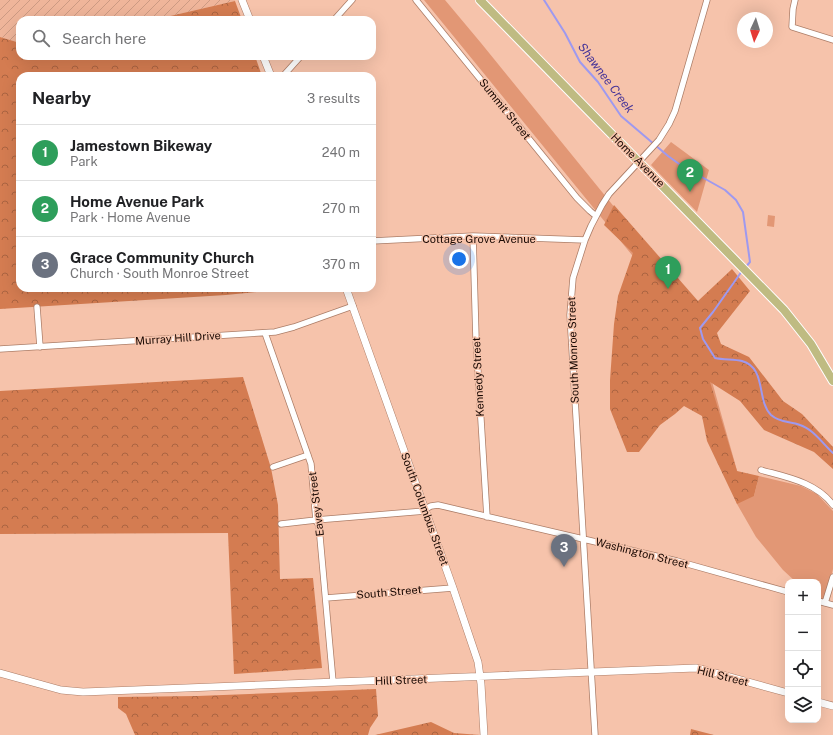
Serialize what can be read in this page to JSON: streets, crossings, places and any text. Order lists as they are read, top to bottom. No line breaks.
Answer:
{"streets":{"main road":["Home Avenue"],"street":["Summit Street","Cottage Grove Avenue","Murray Hill Drive","South Monroe Street","Kennedy Street","Eavey Street","South Columbus Street","Washington Street","South Street","Hill Street"]},"crossings":[["Summit Street","South Monroe Street"],["Home Avenue","South Monroe Street"],["Cottage Grove Avenue","South Monroe Street"],["Cottage Grove Avenue","Kennedy Street"],["Murray Hill Drive","Eavey Street"],["Murray Hill Drive","South Columbus Street"],["South Monroe Street","Washington Street"],["South Monroe Street","Hill Street"],["Kennedy Street","Washington Street"],["Eavey Street","Washington Street"],["Eavey Street","South Street"],["Eavey Street","Hill Street"],["South Columbus Street","Washington Street"],["South Columbus Street","South Street"],["South Columbus Street","Hill Street"]],"water":["Shawnee Creek"],"north":"bottom","page":{"search":"Search here","heading":["Nearby","3 results"],"list":[{"mark":"1","name":"Jamestown Bikeway","note":"Park","value":"240 m"},{"mark":"2","name":"Home Avenue Park","note":"Park · Home Avenue","value":"270 m"},{"mark":"3","name":"Grace Community Church","note":"Church · South Monroe Street","value":"370 m"}],"pins":["2","1","3"],"map_buttons":["+","−"]}}
